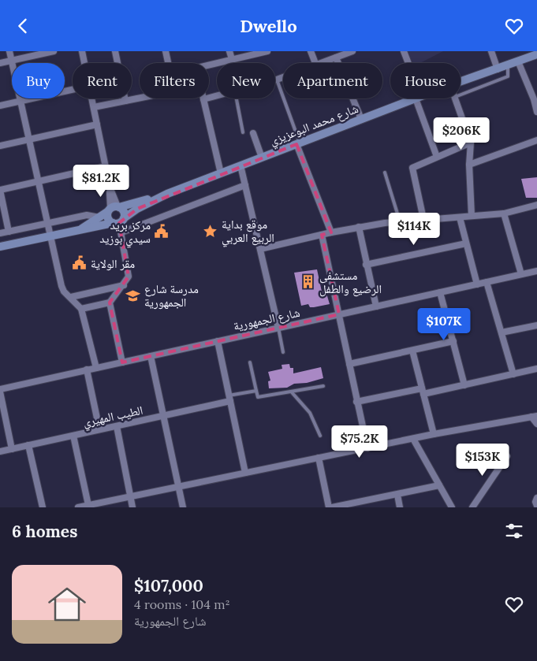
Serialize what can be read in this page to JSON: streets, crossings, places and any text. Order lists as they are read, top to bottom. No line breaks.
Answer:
{"streets":{"main road":["شارع محمد البوعزيزي"],"street":["شارع الجمهورية","الطيب المهيري"]},"places":{"place":["موقع بداية الربيع العربي"],"public building":["مركز بريد سيدي بوزيد","مقر الولاية"],"building":["مستشفى الرضيع والطفل"],"school or university":["مدرسة شارع الجمهورية"]},"page":{"header":"Dwello","chip":["Buy","Rent","Filters","New","Apartment","House"],"price":["$206K","$81.2K","$114K","$107K","$75.2K","$153K"],"heading":"6 homes","list":[{"name":"$107,000","note":"4 rooms · 104 m² · شارع الجمهورية"}]}}
